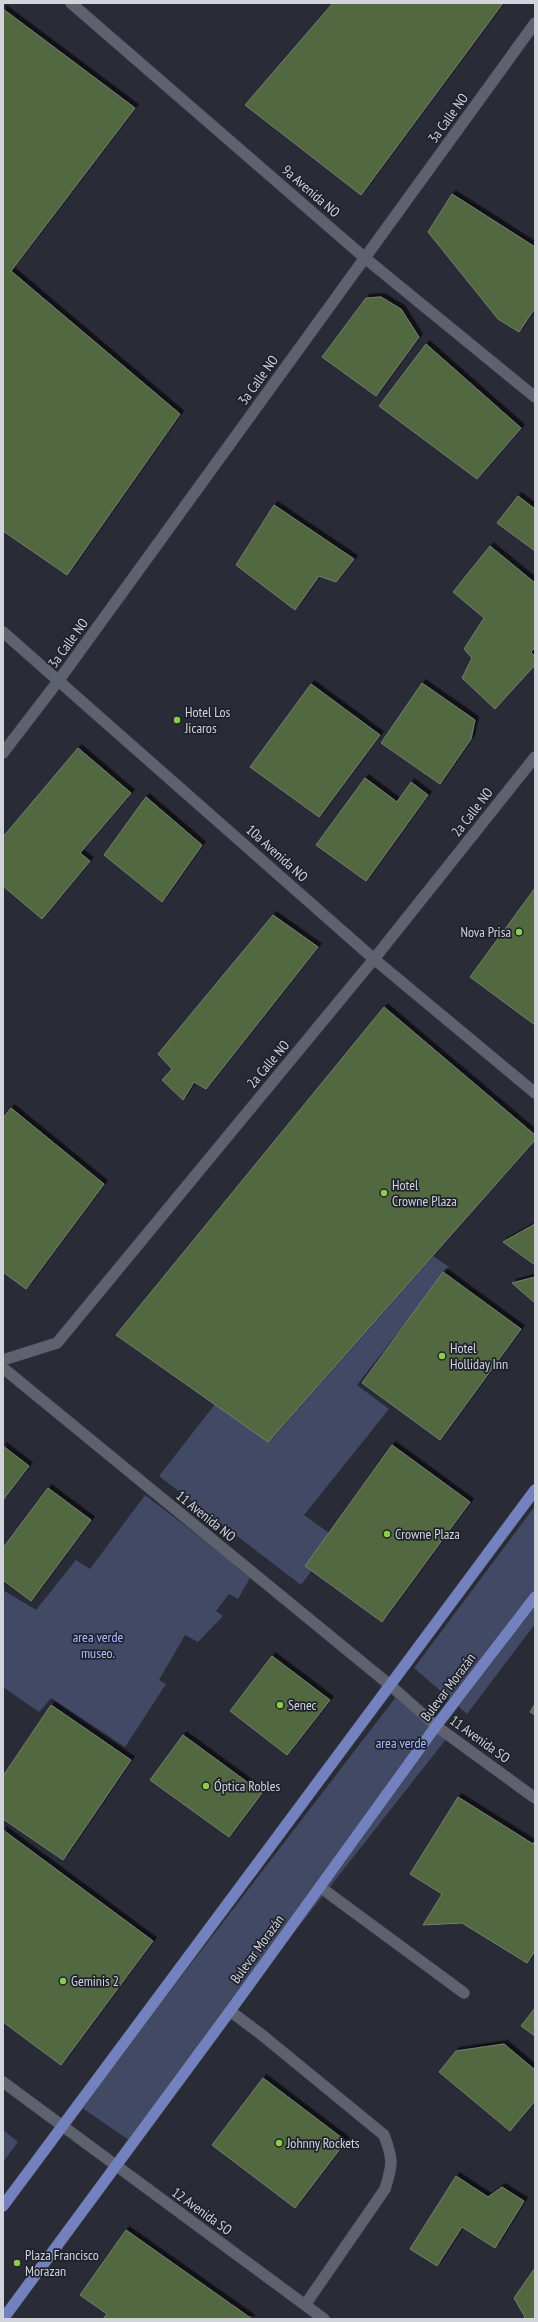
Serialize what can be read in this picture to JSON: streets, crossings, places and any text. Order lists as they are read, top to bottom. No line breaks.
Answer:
{"streets":{"main road":["Bulevar Morazán"],"street":["3a Calle NO","9a Avenida NO","2a Calle NO","10a Avenida NO","11 Avenida NO","11 Avenida SO","12 Avenida SO"]},"crossings":[["3a Calle NO","9a Avenida NO"],["3a Calle NO","10a Avenida NO"],["2a Calle NO","10a Avenida NO"],["11 Avenida NO","11 Avenida SO"],["Bulevar Morazán","11 Avenida SO"],["Bulevar Morazán","12 Avenida SO"]],"parks":["area verde museo.","area verde"],"places":["Hotel Los Jicaros","Nova Prisa","Hotel Crowne Plaza","Hotel Holliday Inn","Crowne Plaza","Senec","Óptica Robles","Geminis 2","Johnny Rockets","Plaza Francisco Morazan"]}
